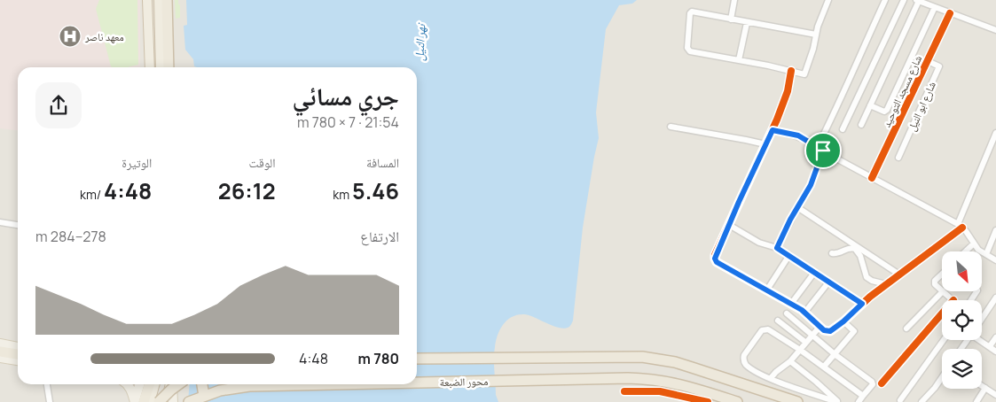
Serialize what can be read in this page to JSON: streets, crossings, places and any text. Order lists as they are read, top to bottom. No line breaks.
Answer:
{"streets":{"highway":["محور الضبعة"],"street":["شارع مسجد التوحيد","شارع ابو النيل"]},"crossings":[["شارع مسجد التوحيد","شارع ابو النيل"]],"water":["نهر النيل"],"places":{"hospital":["معهد ناصر"]},"north":"bottom right","page":{"heading":["جري مسائي","21:54 · 7 × 780 m"],"stats":[["المسافة","5.46 km"],["الوقت","26:12"],["الوتيرة","4:48 /km"]],"chart":["الارتفاع","278–284 m"],"list":[{"name":"780 m","note":"4:48"}]}}
